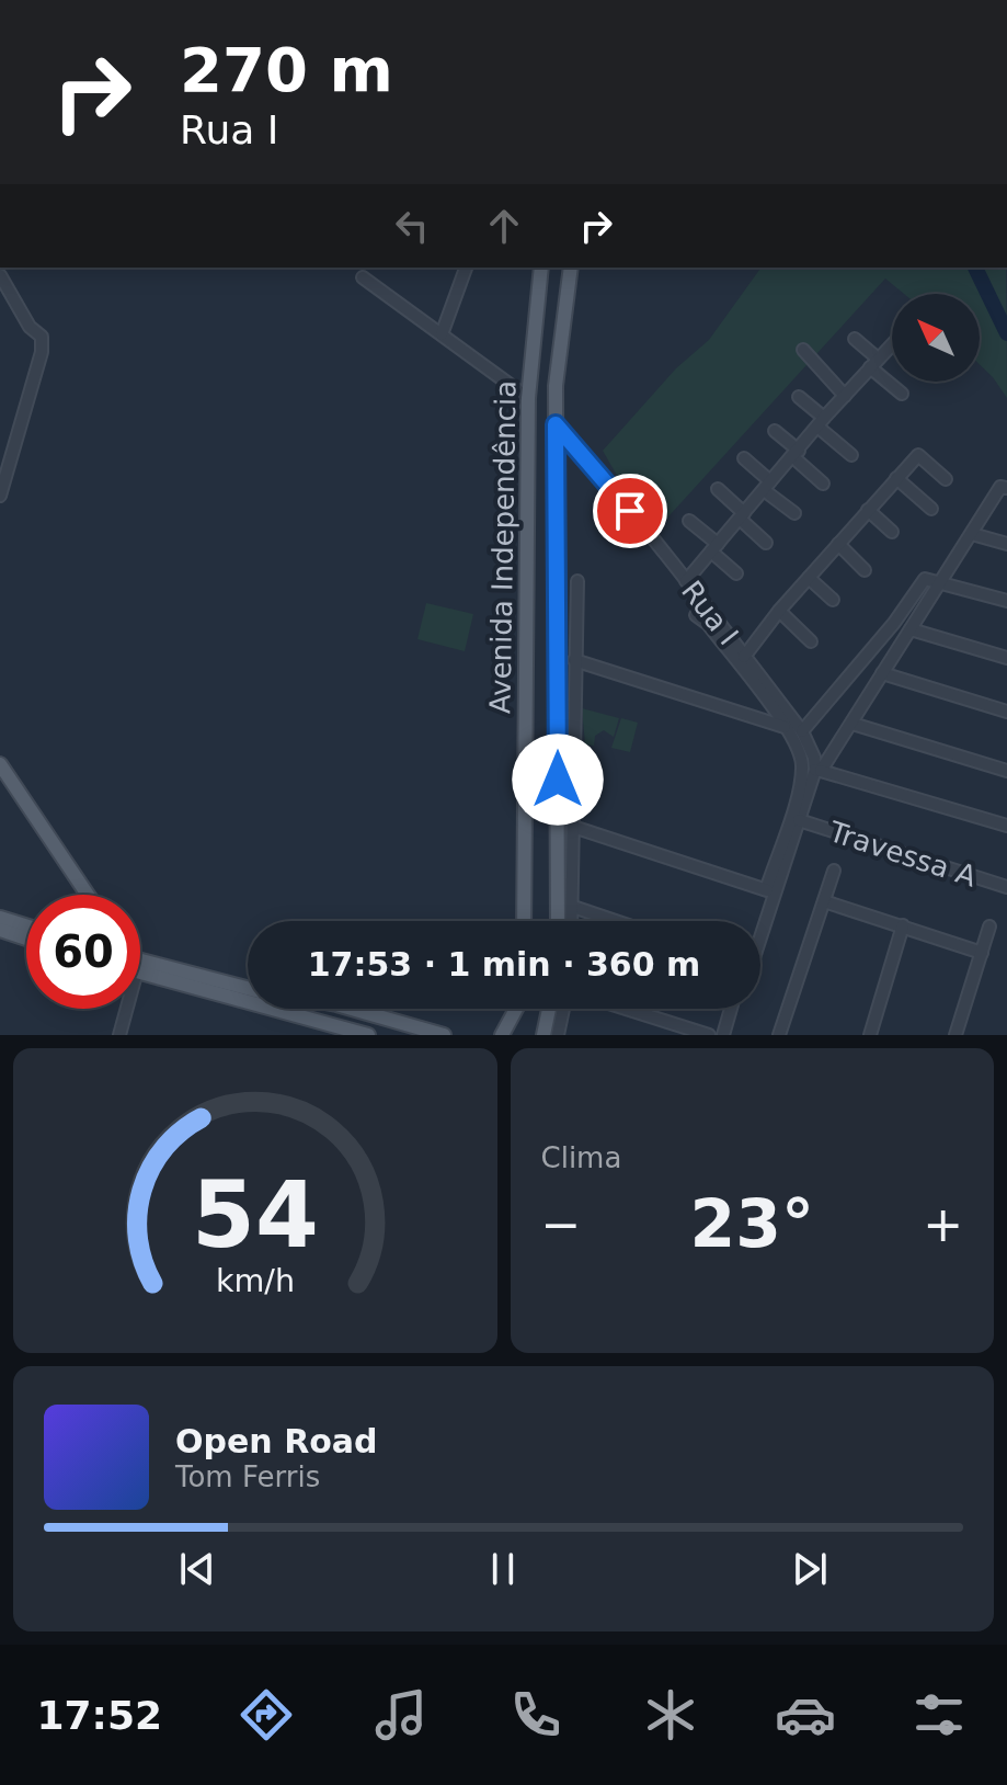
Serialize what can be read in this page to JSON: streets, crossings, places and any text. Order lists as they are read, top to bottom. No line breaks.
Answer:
{"streets":{"main road":["Avenida Independência"],"street":["Rua I","Travessa A"]},"crossings":[["Avenida Independência","Rua I"]],"north":"top left","page":{"turn":["270 m","Rua I"],"limit":"60","trip":"17:53 · 1 min · 360 m","tile":"Clima","heat":["−","23°","+"],"song":["Open Road","Tom Ferris"],"tabs":"17:52","gauge":["54","km/h"]}}
